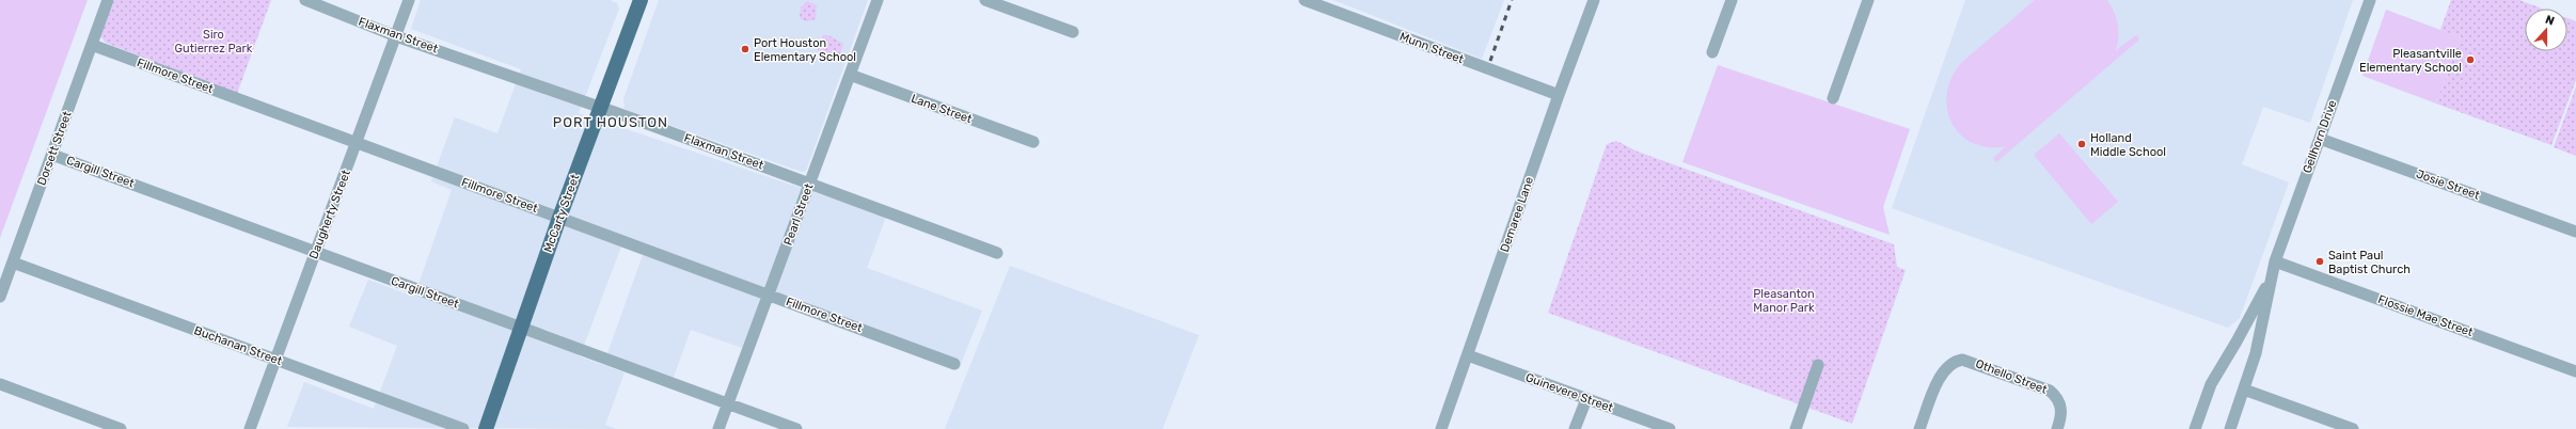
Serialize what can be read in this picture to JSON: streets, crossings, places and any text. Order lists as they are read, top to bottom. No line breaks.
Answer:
{"streets":{"main road":["McCarty Street"],"street":["Flaxman Street","Munn Street","Fillmore Street","Lane Street","Gellhorn Drive","Dorsett Street","Cargill Street","Josie Street","Daugherty Street","Pearl Street","Demaree Lane","Flossie Mae Street","Buchanan Street","Othello Street","Guinevere Street"]},"crossings":[["Flaxman Street","McCarty Street"],["Flaxman Street","Daugherty Street"],["Flaxman Street","Pearl Street"],["Munn Street","Demaree Lane"],["Fillmore Street","Dorsett Street"],["Fillmore Street","McCarty Street"],["Fillmore Street","Daugherty Street"],["Fillmore Street","Pearl Street"],["Lane Street","Pearl Street"],["Gellhorn Drive","Josie Street"],["Gellhorn Drive","Flossie Mae Street"],["Dorsett Street","Cargill Street"],["Dorsett Street","Buchanan Street"],["Cargill Street","McCarty Street"],["Cargill Street","Daugherty Street"],["Cargill Street","Pearl Street"],["Daugherty Street","Buchanan Street"],["Demaree Lane","Guinevere Street"]],"districts":["PORT HOUSTON"],"parks":["Siro Gutierrez Park","Pleasanton Manor Park"],"places":["Port Houston Elementary School","Pleasantville Elementary School","Holland Middle School","Saint Paul Baptist Church"],"north":"top"}
